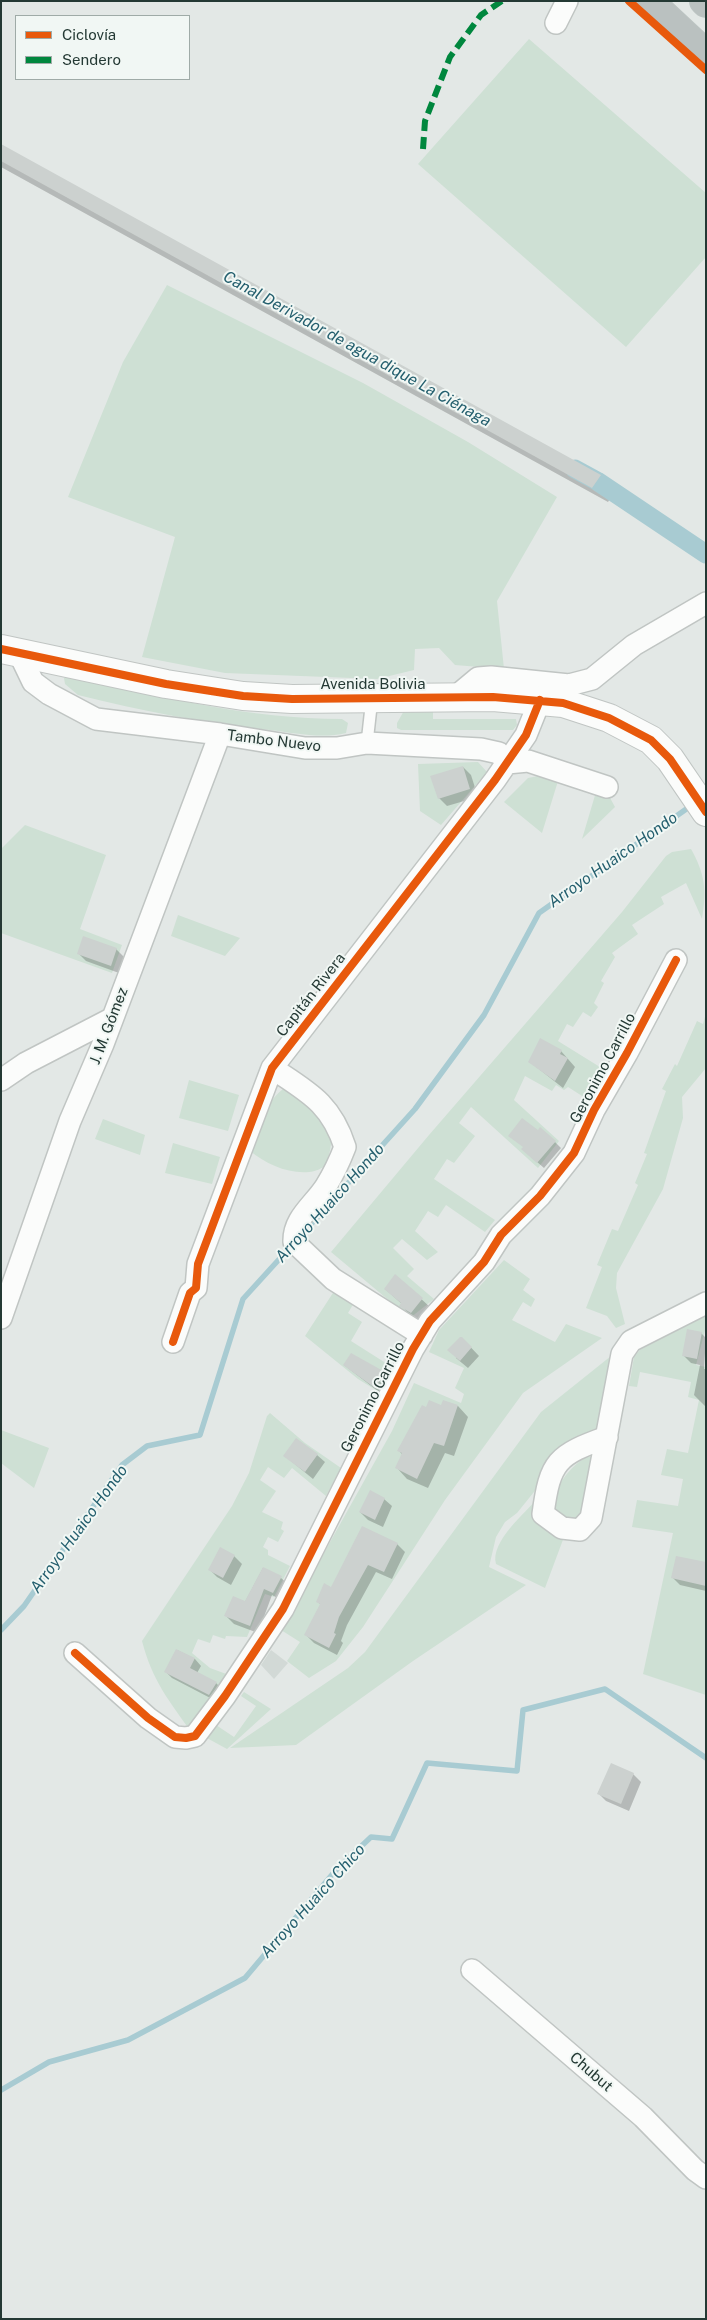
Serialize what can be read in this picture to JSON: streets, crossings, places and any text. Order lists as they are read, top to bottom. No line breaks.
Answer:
{"streets":{"street":["Avenida Bolivia","Tambo Nuevo","Capitán Rivera","J. M. Gómez","Geronimo Carrillo","Chubut"]},"crossings":[["Avenida Bolivia","Tambo Nuevo"],["Avenida Bolivia","Capitán Rivera"],["Tambo Nuevo","Capitán Rivera"],["Tambo Nuevo","J. M. Gómez"]],"water":["Canal Derivador de agua dique La Ciénaga","Arroyo Huaico Hondo","Arroyo Huaico Chico"],"legend":["Ciclovía","Sendero"]}
